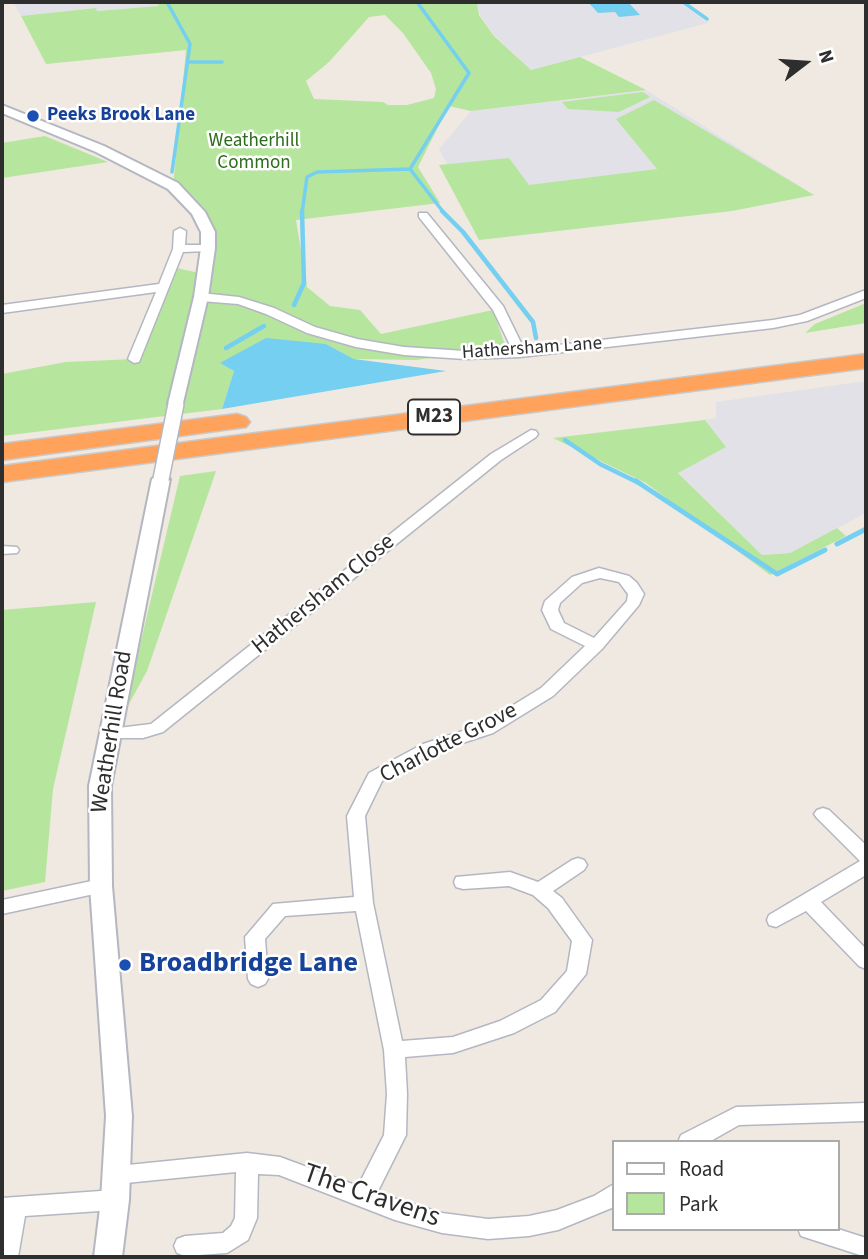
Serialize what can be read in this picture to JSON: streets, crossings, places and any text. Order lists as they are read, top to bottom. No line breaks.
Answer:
{"streets":{"highway":["M23"],"street":["Hathersham Lane","Hathersham Close","Weatherhill Road","Charlotte Grove","The Cravens"]},"crossings":[["Hathersham Lane","Weatherhill Road"],["Hathersham Close","Weatherhill Road"],["Weatherhill Road","The Cravens"],["Charlotte Grove","The Cravens"]],"parks":["Weatherhill Common"],"places":["Peeks Brook Lane","Broadbridge Lane"],"legend":["Road","Park"],"north":"right"}
